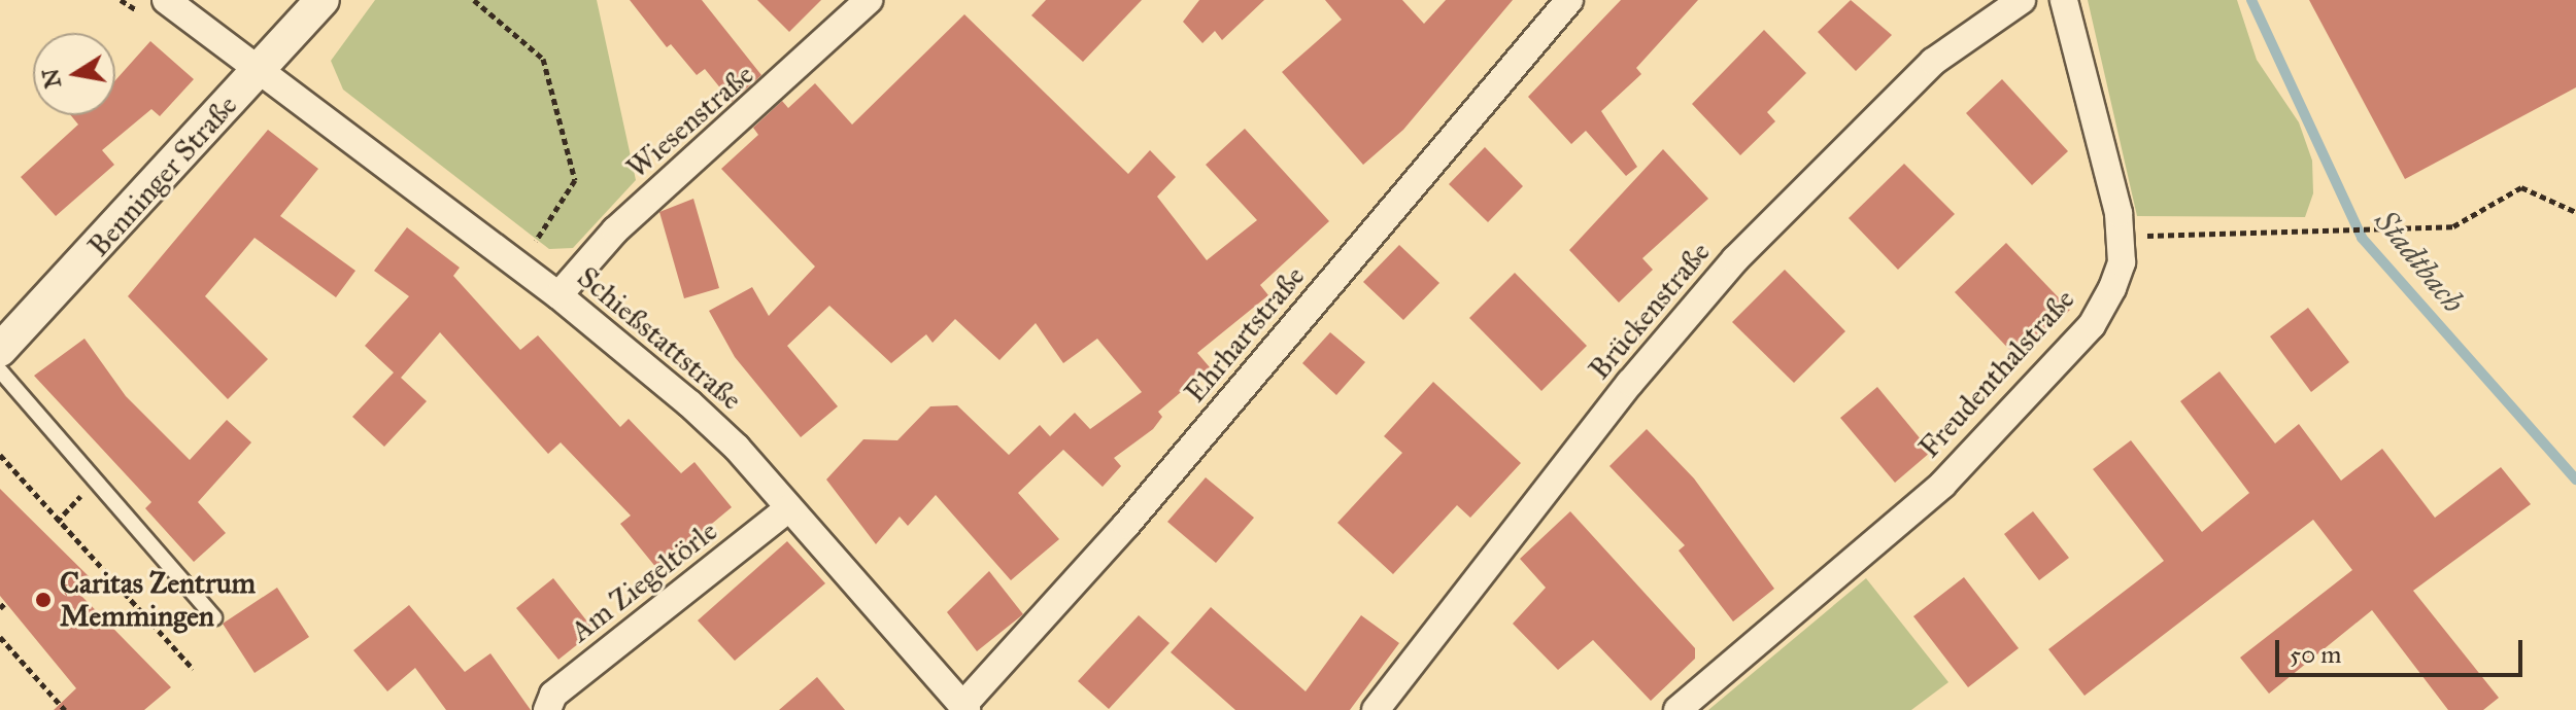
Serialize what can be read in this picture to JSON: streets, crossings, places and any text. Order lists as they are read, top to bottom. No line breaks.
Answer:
{"streets":{"street":["Wiesenstraße","Benninger Straße","Brückenstraße","Ehrhartstraße","Schießstattstraße","Freudenthalstraße","Am Ziegeltörle"]},"crossings":[["Wiesenstraße","Schießstattstraße"],["Benninger Straße","Schießstattstraße"],["Ehrhartstraße","Schießstattstraße"],["Schießstattstraße","Am Ziegeltörle"]],"water":["Stadtbach"],"places":["Caritas Zentrum Memmingen"],"scale_bar":"50 m","north":"left"}
